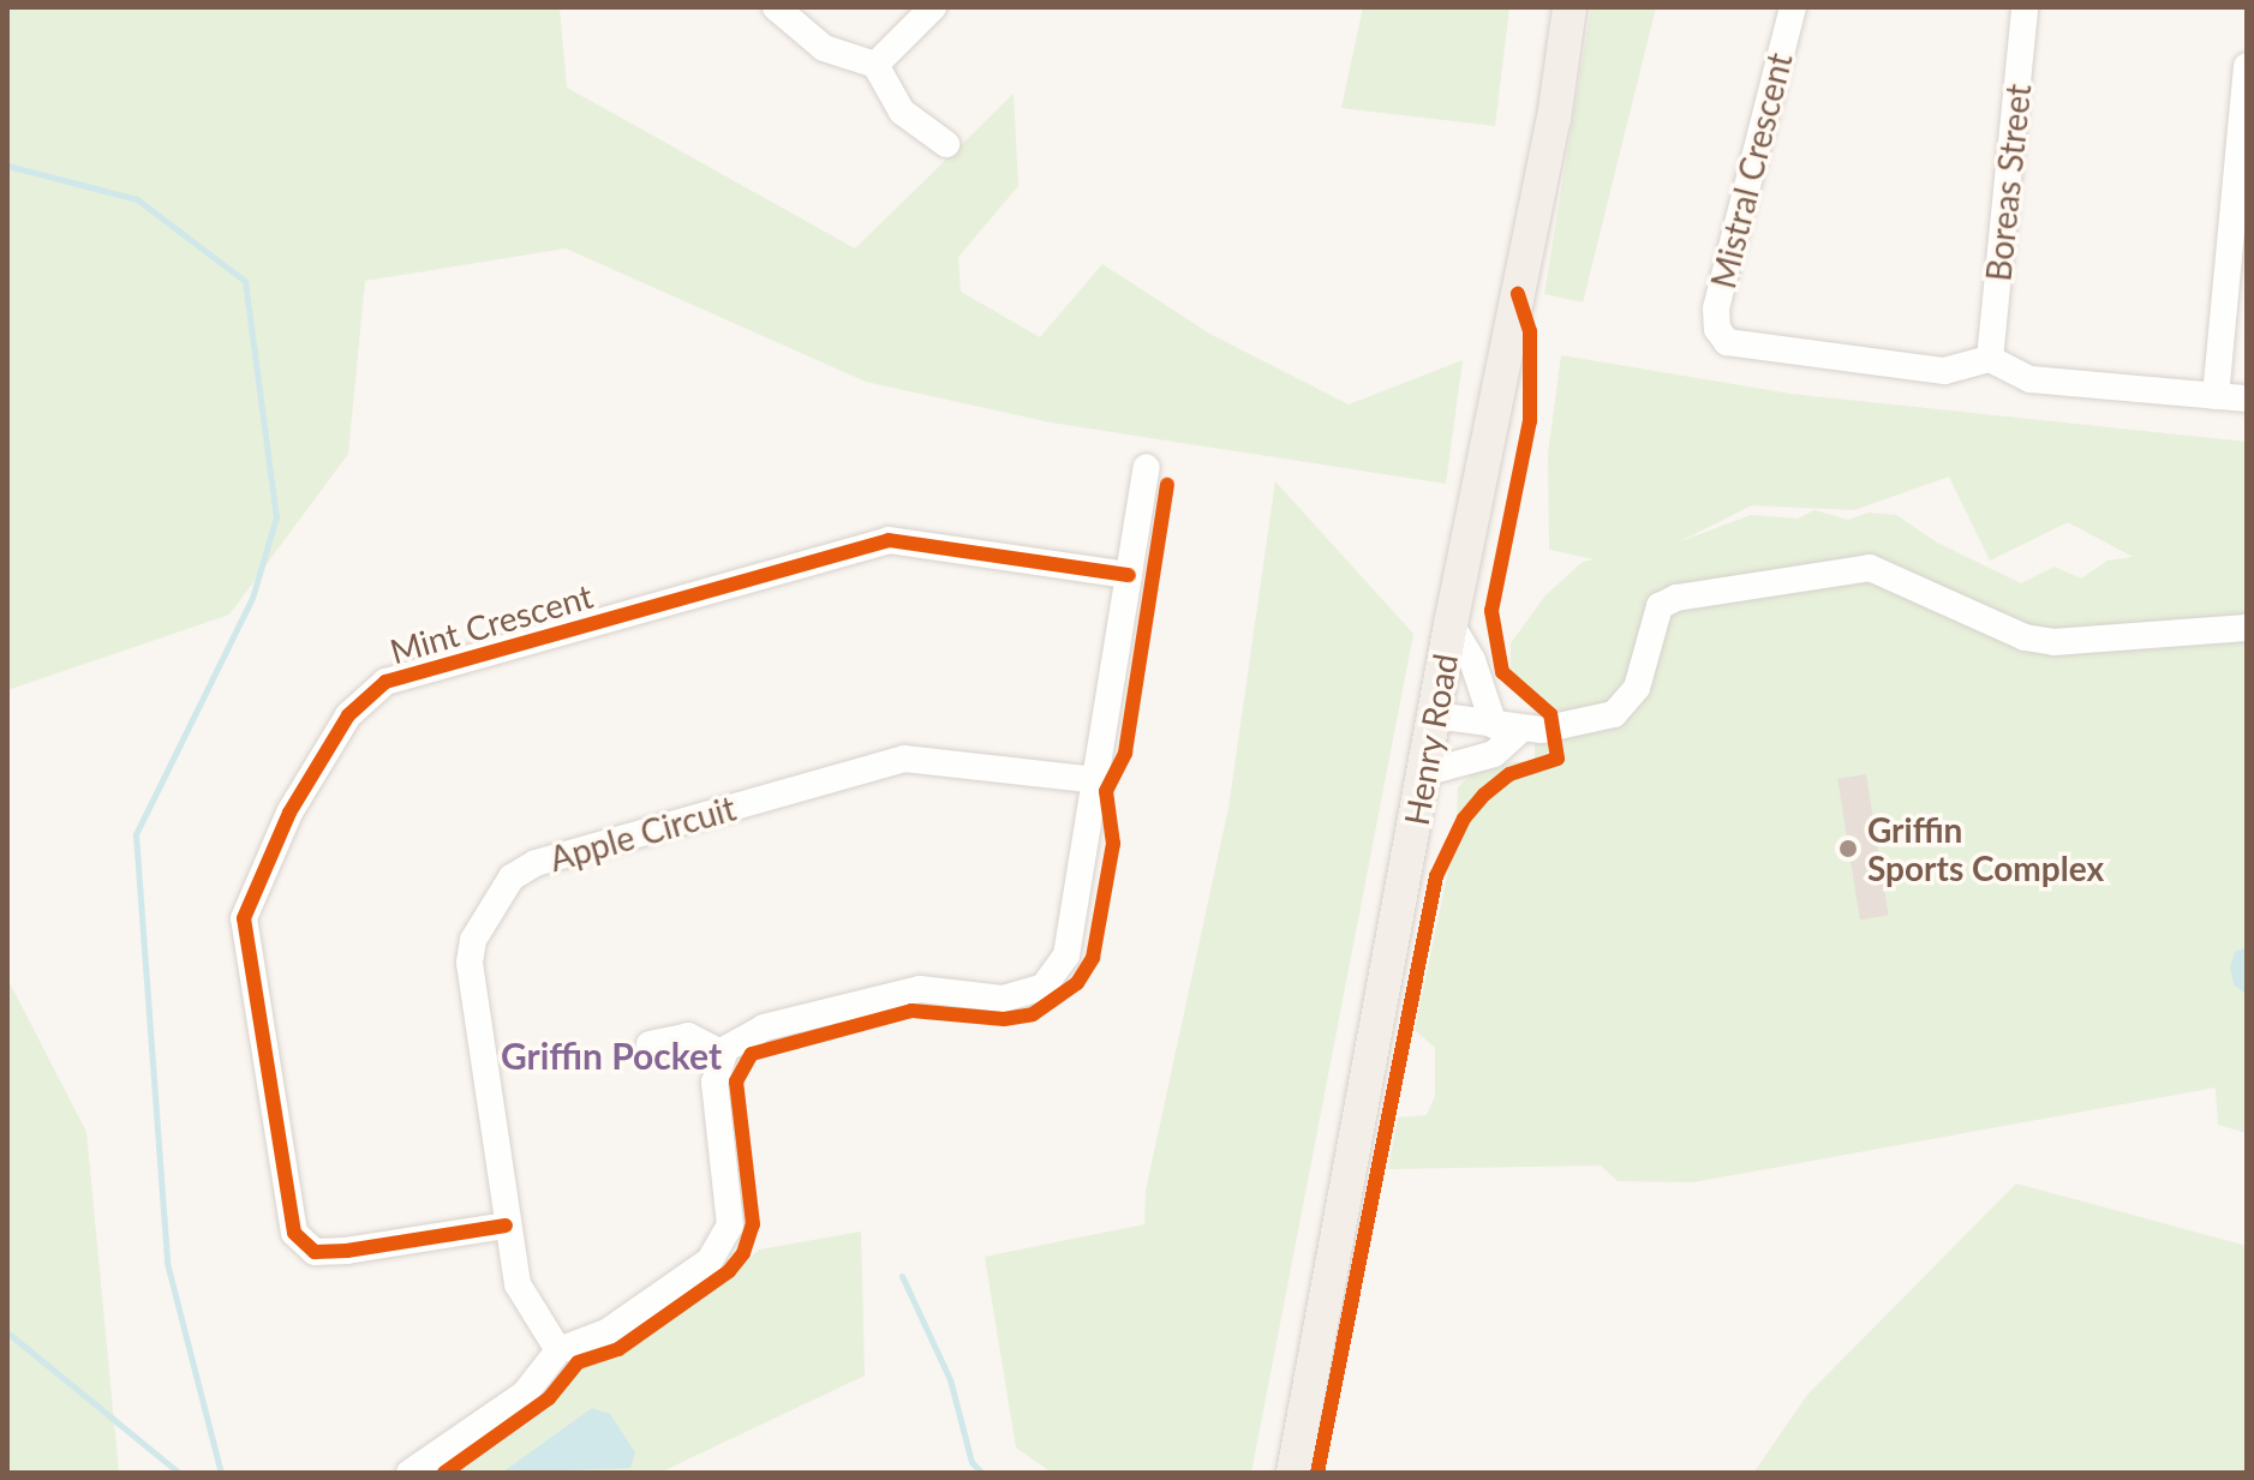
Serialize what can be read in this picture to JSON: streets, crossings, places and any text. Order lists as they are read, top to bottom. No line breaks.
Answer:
{"streets":{"main road":["Henry Road"],"street":["Mistral Crescent","Boreas Street","Mint Crescent","Apple Circuit"]},"crossings":[["Mistral Crescent","Boreas Street"],["Mint Crescent","Apple Circuit"]],"districts":["Griffin Pocket"],"places":["Griffin Sports Complex"]}
